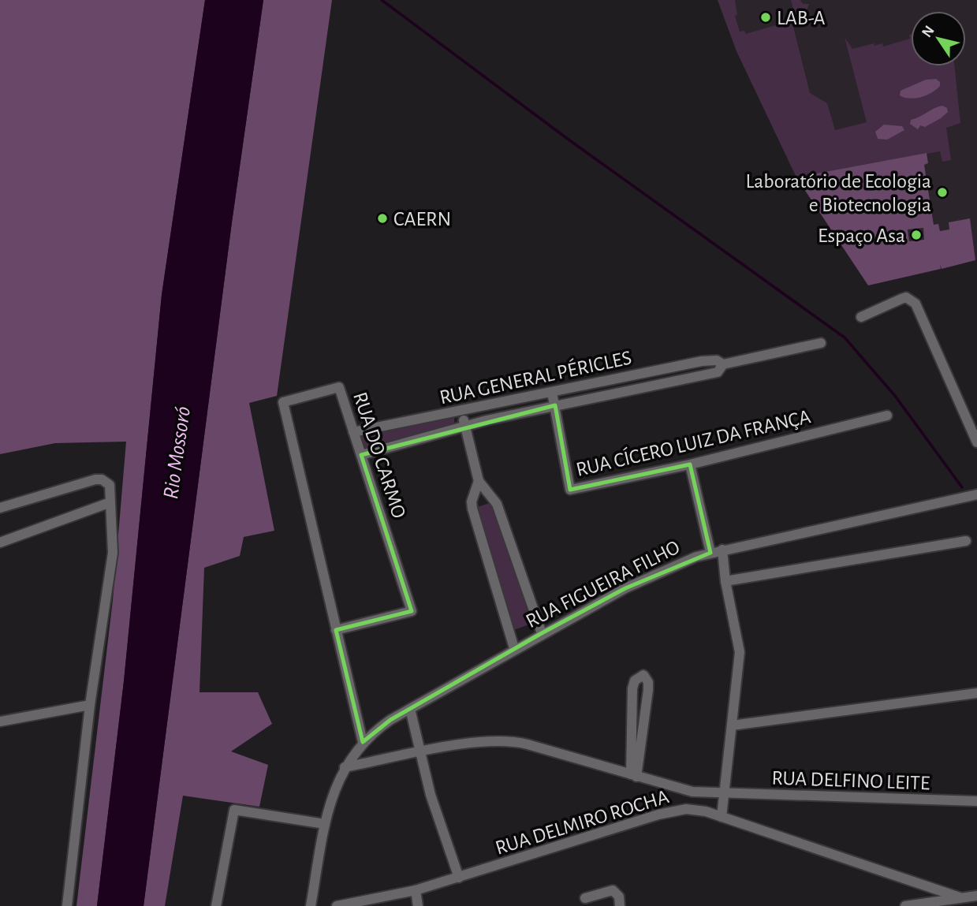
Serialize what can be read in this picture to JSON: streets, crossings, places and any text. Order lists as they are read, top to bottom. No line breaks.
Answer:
{"streets":{"street":["RUA GENERAL PÉRICLES","RUA CÍCERO LUIZ DA FRANÇA","RUA DO CARMO","RUA FIGUEIRA FILHO","RUA DELFINO LEITE","RUA DELMIRO ROCHA"]},"crossings":[["RUA GENERAL PÉRICLES","RUA CÍCERO LUIZ DA FRANÇA"],["RUA GENERAL PÉRICLES","RUA DO CARMO"],["RUA DO CARMO","RUA FIGUEIRA FILHO"],["RUA FIGUEIRA FILHO","RUA DELFINO LEITE"]],"water":["Rio Mossoró"],"places":["LAB-A","Laboratório de Ecologia e Biotecnologia","CAERN","Espaço Asa"],"north":"top left"}
